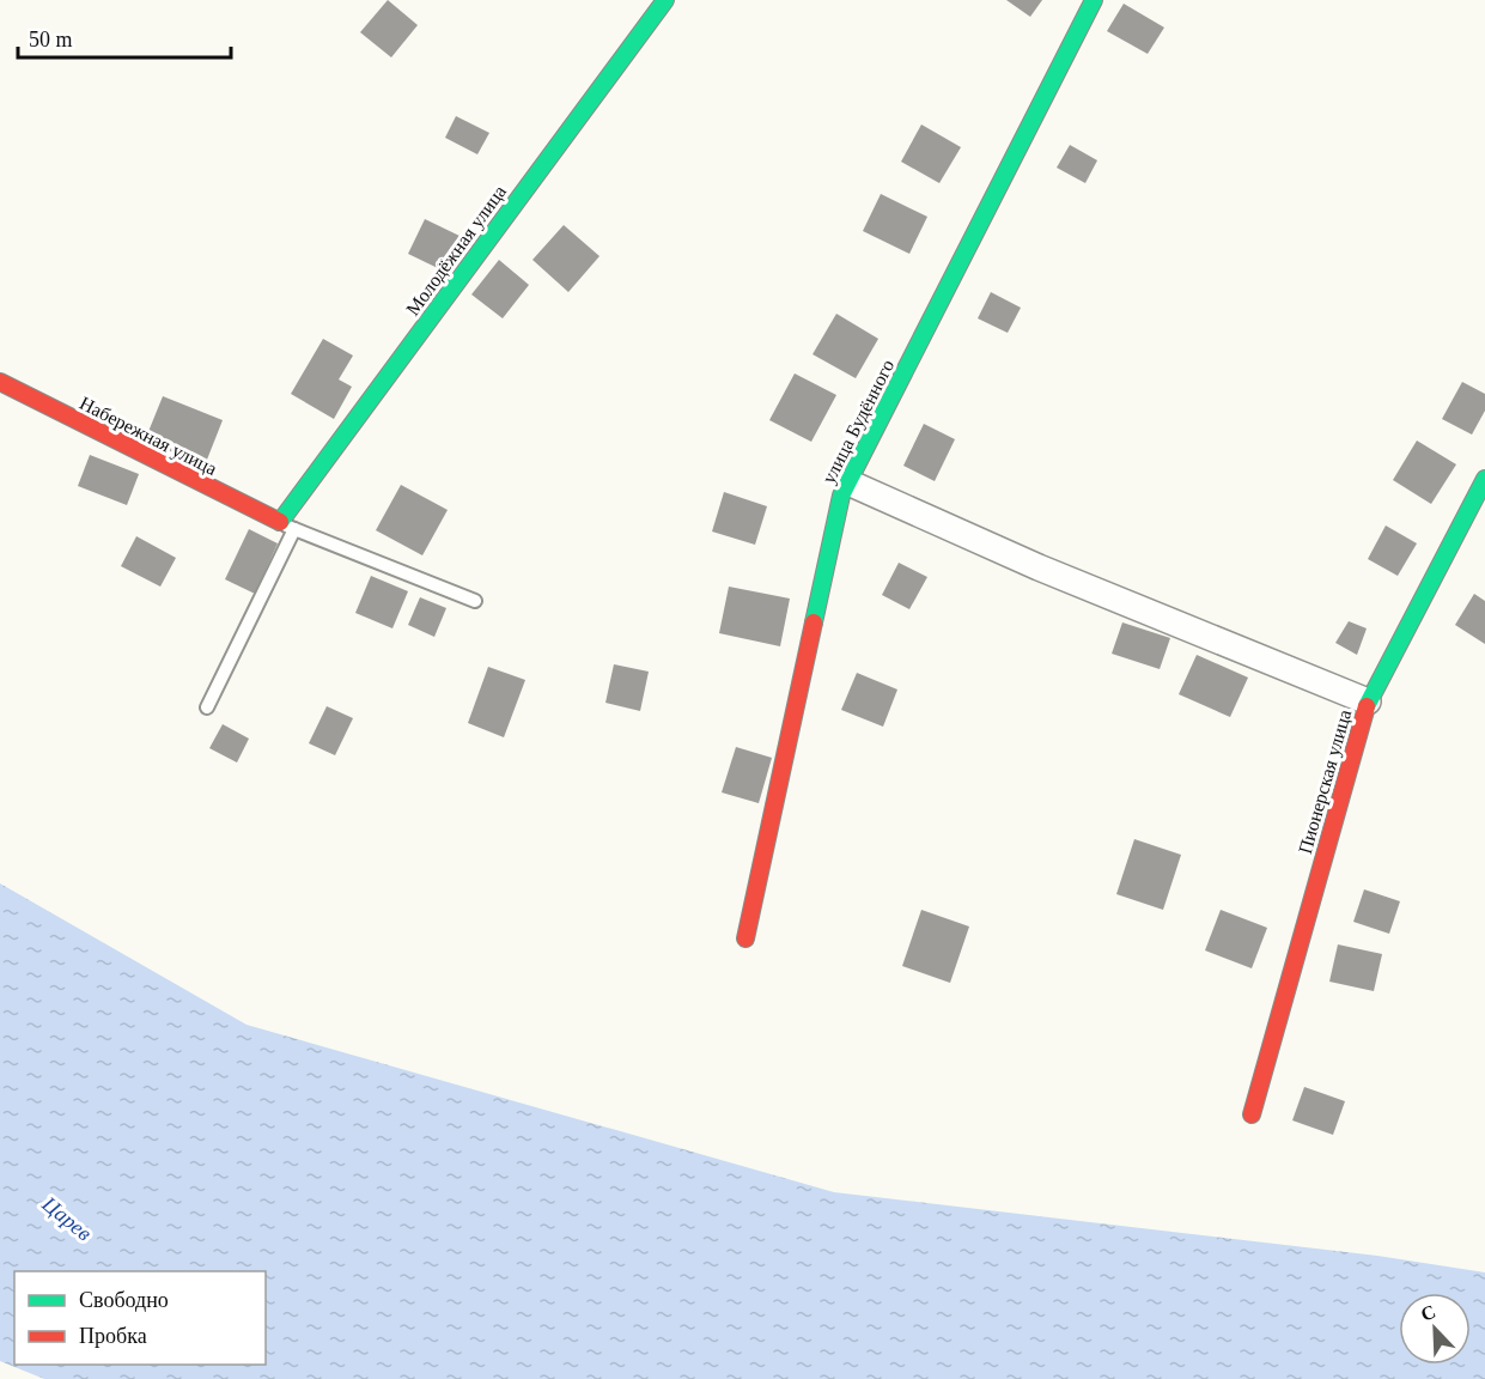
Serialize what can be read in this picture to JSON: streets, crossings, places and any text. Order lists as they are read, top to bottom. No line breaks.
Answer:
{"streets":{"street":["Молодёжная улица","улица Будённого","Набережная улица","Пионерская улица"]},"crossings":[["Молодёжная улица","Набережная улица"]],"water":["Царев"],"legend":["Свободно","Пробка"],"scale_bar":"50 m","north":"top left"}
